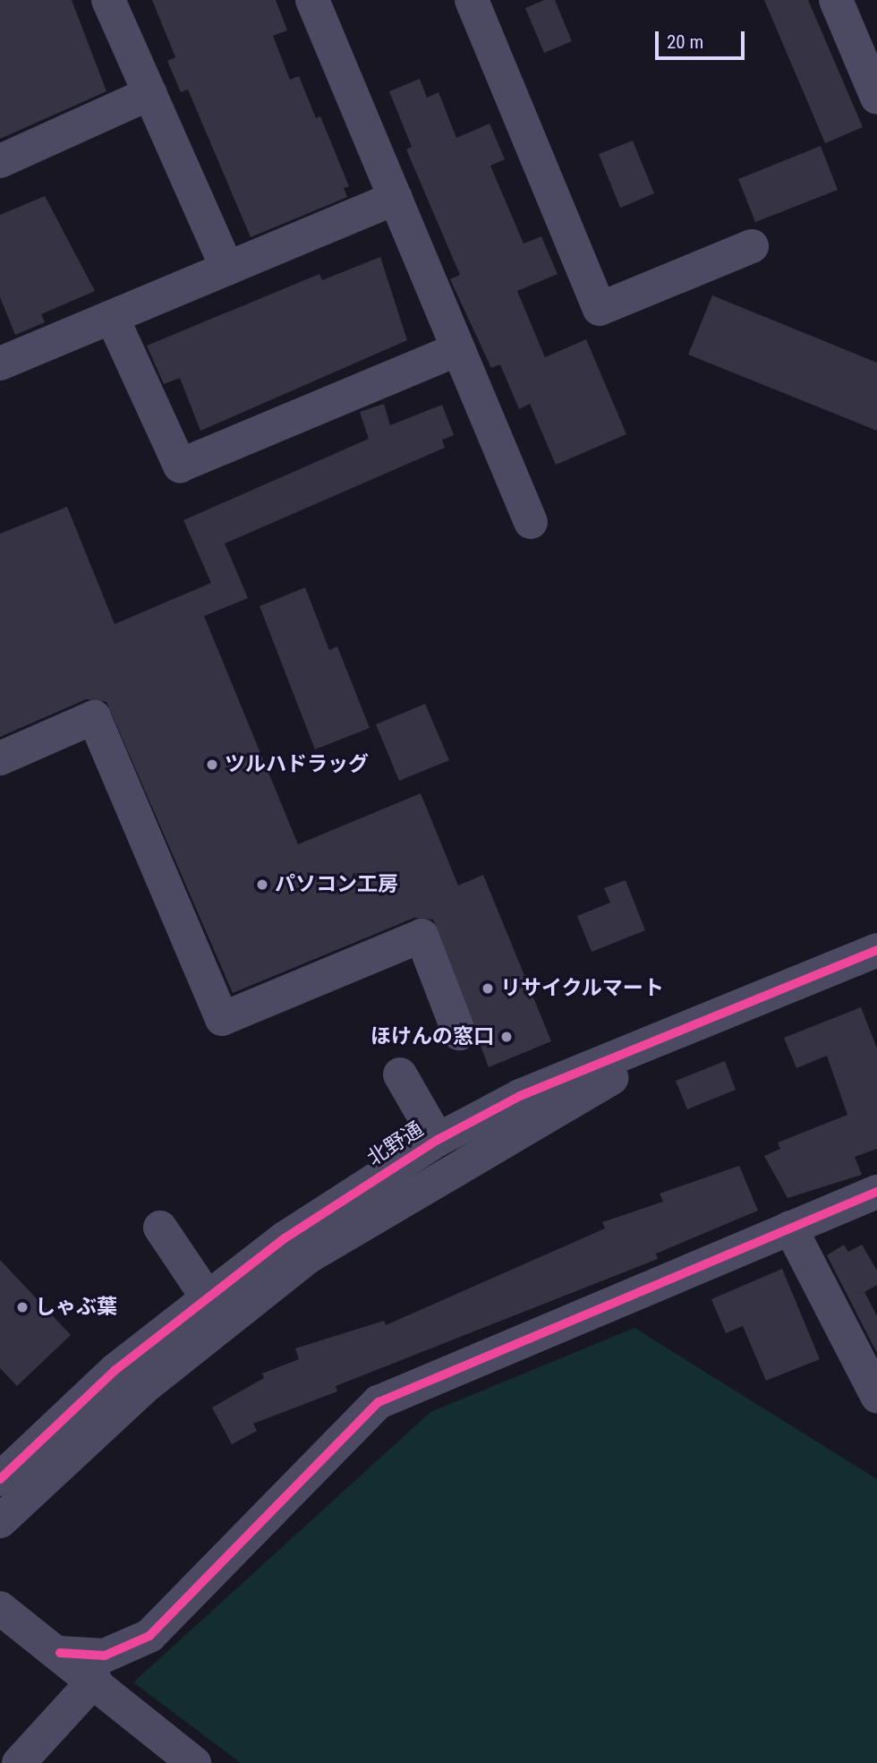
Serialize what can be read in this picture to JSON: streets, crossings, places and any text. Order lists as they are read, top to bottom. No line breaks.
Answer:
{"streets":{"street":["北野通"]},"places":["ツルハドラッグ","パソコン工房","リサイクルマート","ほけんの窓口","しゃぶ葉"],"scale_bar":"20 m"}
